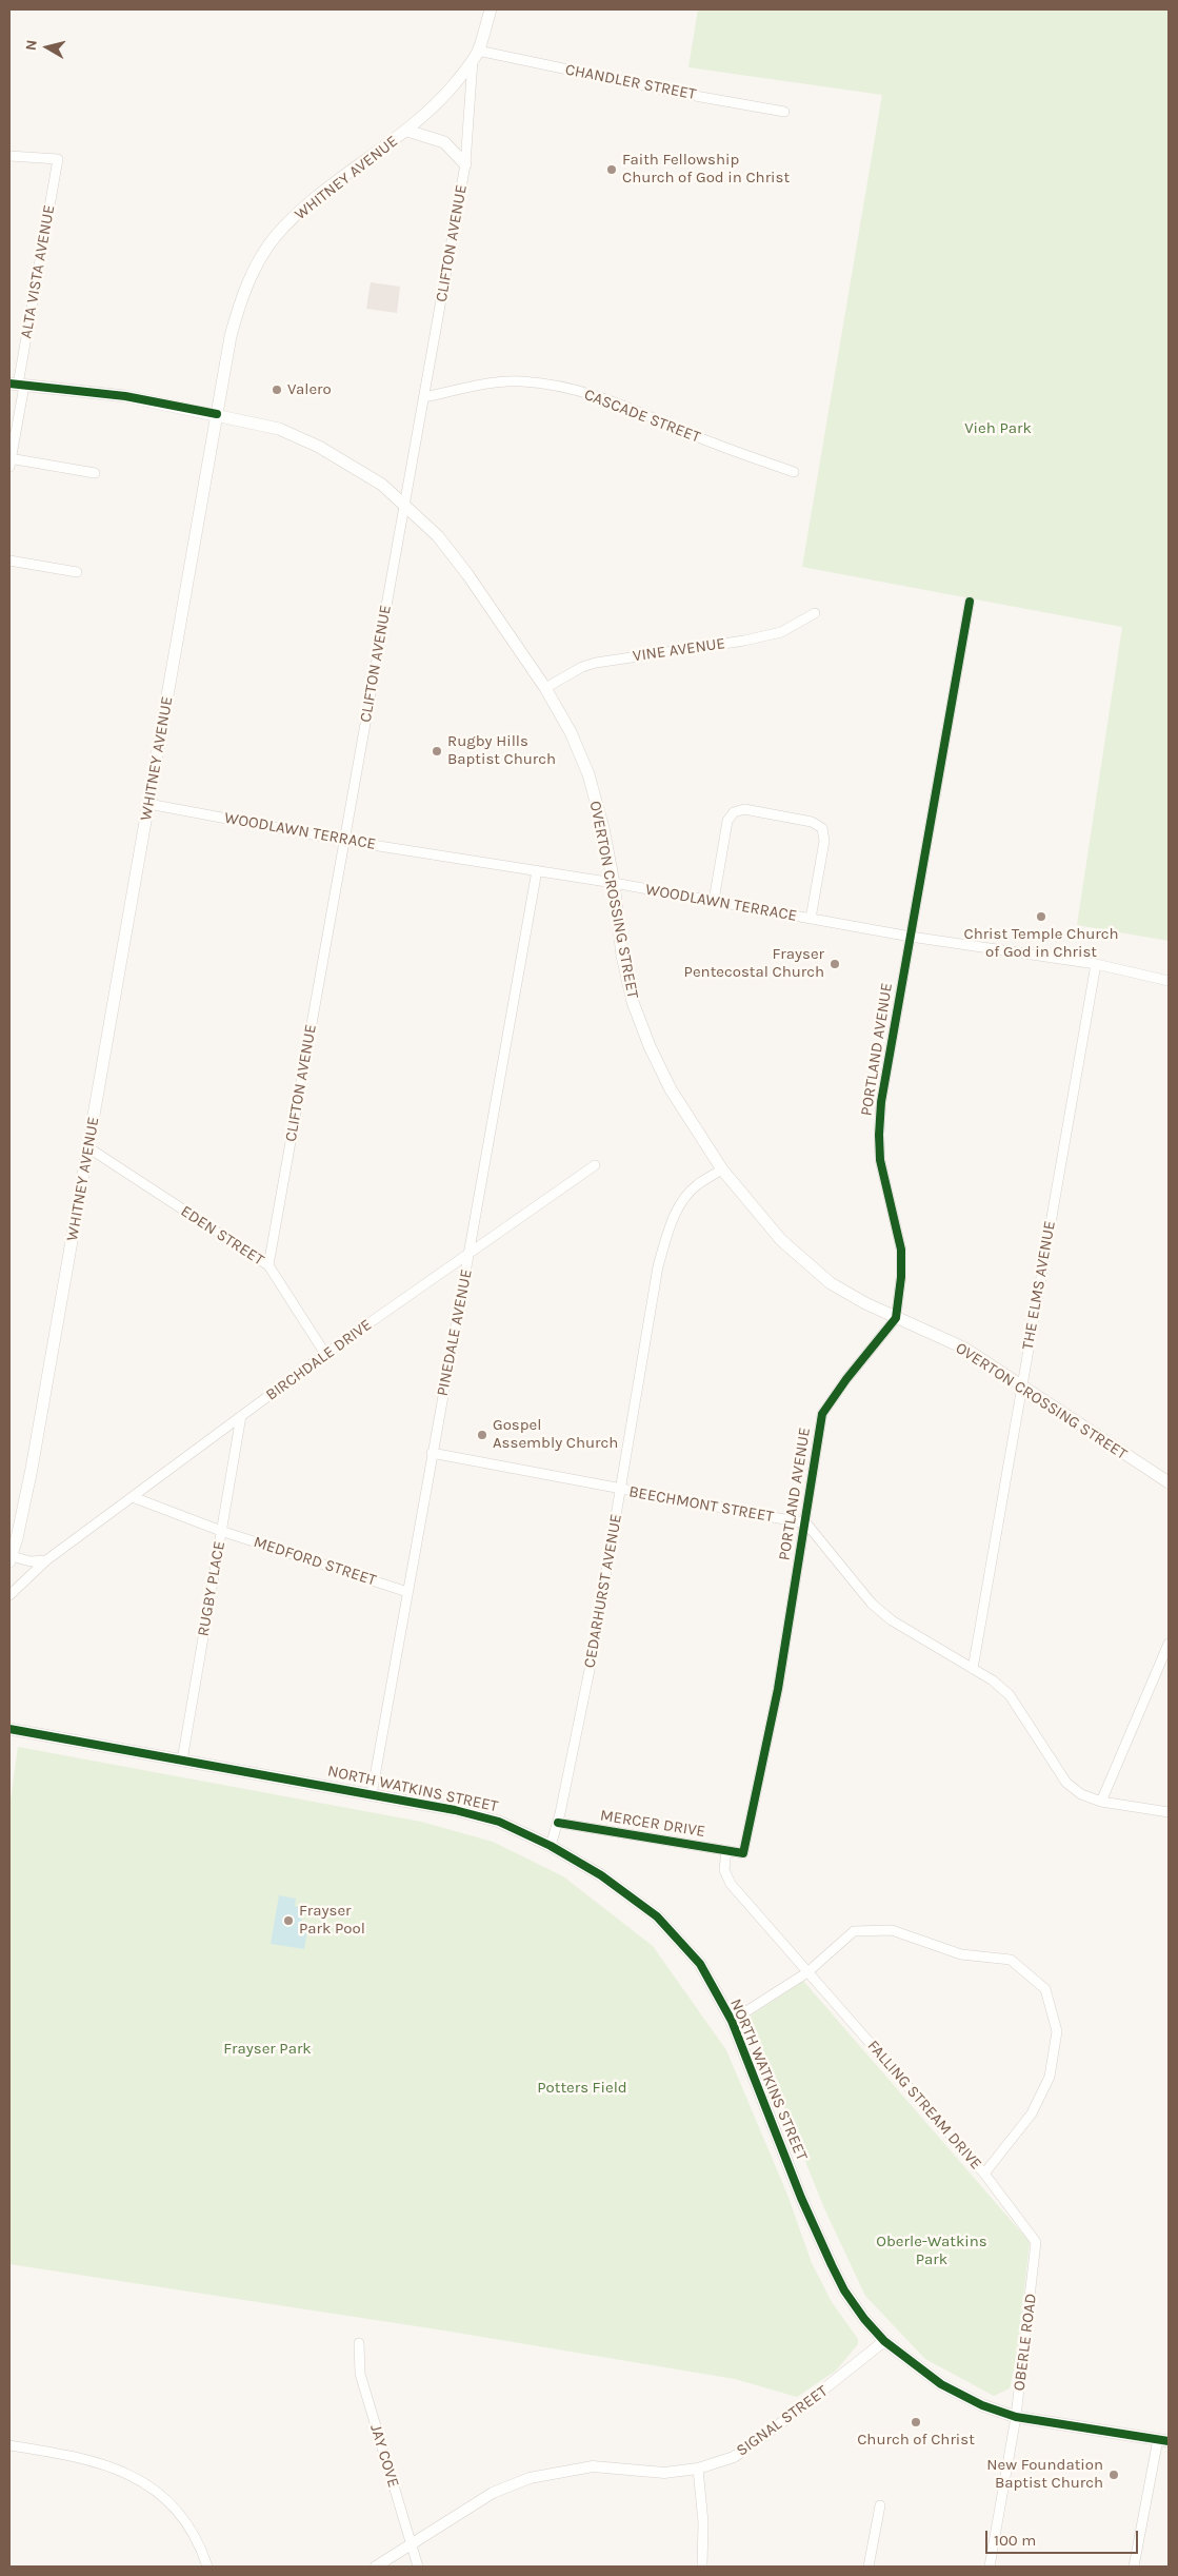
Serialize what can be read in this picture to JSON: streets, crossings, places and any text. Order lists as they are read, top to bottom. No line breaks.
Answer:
{"streets":{"main road":["WHITNEY AVENUE","CLIFTON AVENUE","OVERTON CROSSING STREET","NORTH WATKINS STREET"],"street":["CHANDLER STREET","ALTA VISTA AVENUE","CASCADE STREET","VINE AVENUE","WOODLAWN TERRACE","PORTLAND AVENUE","EDEN STREET","THE ELMS AVENUE","PINEDALE AVENUE","BIRCHDALE DRIVE","BEECHMONT STREET","MEDFORD STREET","RUGBY PLACE","CEDARHURST AVENUE","MERCER DRIVE","FALLING STREAM DRIVE","OBERLE ROAD","SIGNAL STREET","JAY COVE"]},"crossings":[["CHANDLER STREET","WHITNEY AVENUE"],["CHANDLER STREET","CLIFTON AVENUE"],["WHITNEY AVENUE","CLIFTON AVENUE"],["WHITNEY AVENUE","WOODLAWN TERRACE"],["WHITNEY AVENUE","OVERTON CROSSING STREET"],["WHITNEY AVENUE","EDEN STREET"],["CLIFTON AVENUE","CASCADE STREET"],["CLIFTON AVENUE","WOODLAWN TERRACE"],["CLIFTON AVENUE","OVERTON CROSSING STREET"],["CLIFTON AVENUE","EDEN STREET"],["ALTA VISTA AVENUE","OVERTON CROSSING STREET"],["VINE AVENUE","OVERTON CROSSING STREET"],["WOODLAWN TERRACE","OVERTON CROSSING STREET"],["WOODLAWN TERRACE","PORTLAND AVENUE"],["WOODLAWN TERRACE","THE ELMS AVENUE"],["WOODLAWN TERRACE","PINEDALE AVENUE"],["OVERTON CROSSING STREET","PORTLAND AVENUE"],["OVERTON CROSSING STREET","THE ELMS AVENUE"],["OVERTON CROSSING STREET","CEDARHURST AVENUE"],["PORTLAND AVENUE","BEECHMONT STREET"],["PORTLAND AVENUE","MERCER DRIVE"],["EDEN STREET","BIRCHDALE DRIVE"],["PINEDALE AVENUE","BIRCHDALE DRIVE"],["PINEDALE AVENUE","BEECHMONT STREET"],["PINEDALE AVENUE","MEDFORD STREET"],["PINEDALE AVENUE","NORTH WATKINS STREET"],["BIRCHDALE DRIVE","MEDFORD STREET"],["BIRCHDALE DRIVE","RUGBY PLACE"],["BEECHMONT STREET","CEDARHURST AVENUE"],["MEDFORD STREET","RUGBY PLACE"],["RUGBY PLACE","NORTH WATKINS STREET"],["CEDARHURST AVENUE","NORTH WATKINS STREET"],["CEDARHURST AVENUE","MERCER DRIVE"],["NORTH WATKINS STREET","OBERLE ROAD"],["NORTH WATKINS STREET","SIGNAL STREET"],["MERCER DRIVE","FALLING STREAM DRIVE"],["FALLING STREAM DRIVE","OBERLE ROAD"],["SIGNAL STREET","JAY COVE"]],"parks":["Vieh Park","Frayser Park","Potters Field","Oberle-Watkins Park"],"places":["Faith Fellowship Church of God in Christ","Valero","Rugby Hills Baptist Church","Christ Temple Church of God in Christ","Frayser Pentecostal Church","Gospel Assembly Church","Frayser Park Pool","Church of Christ","New Foundation Baptist Church"],"scale_bar":"100 m","north":"left"}
